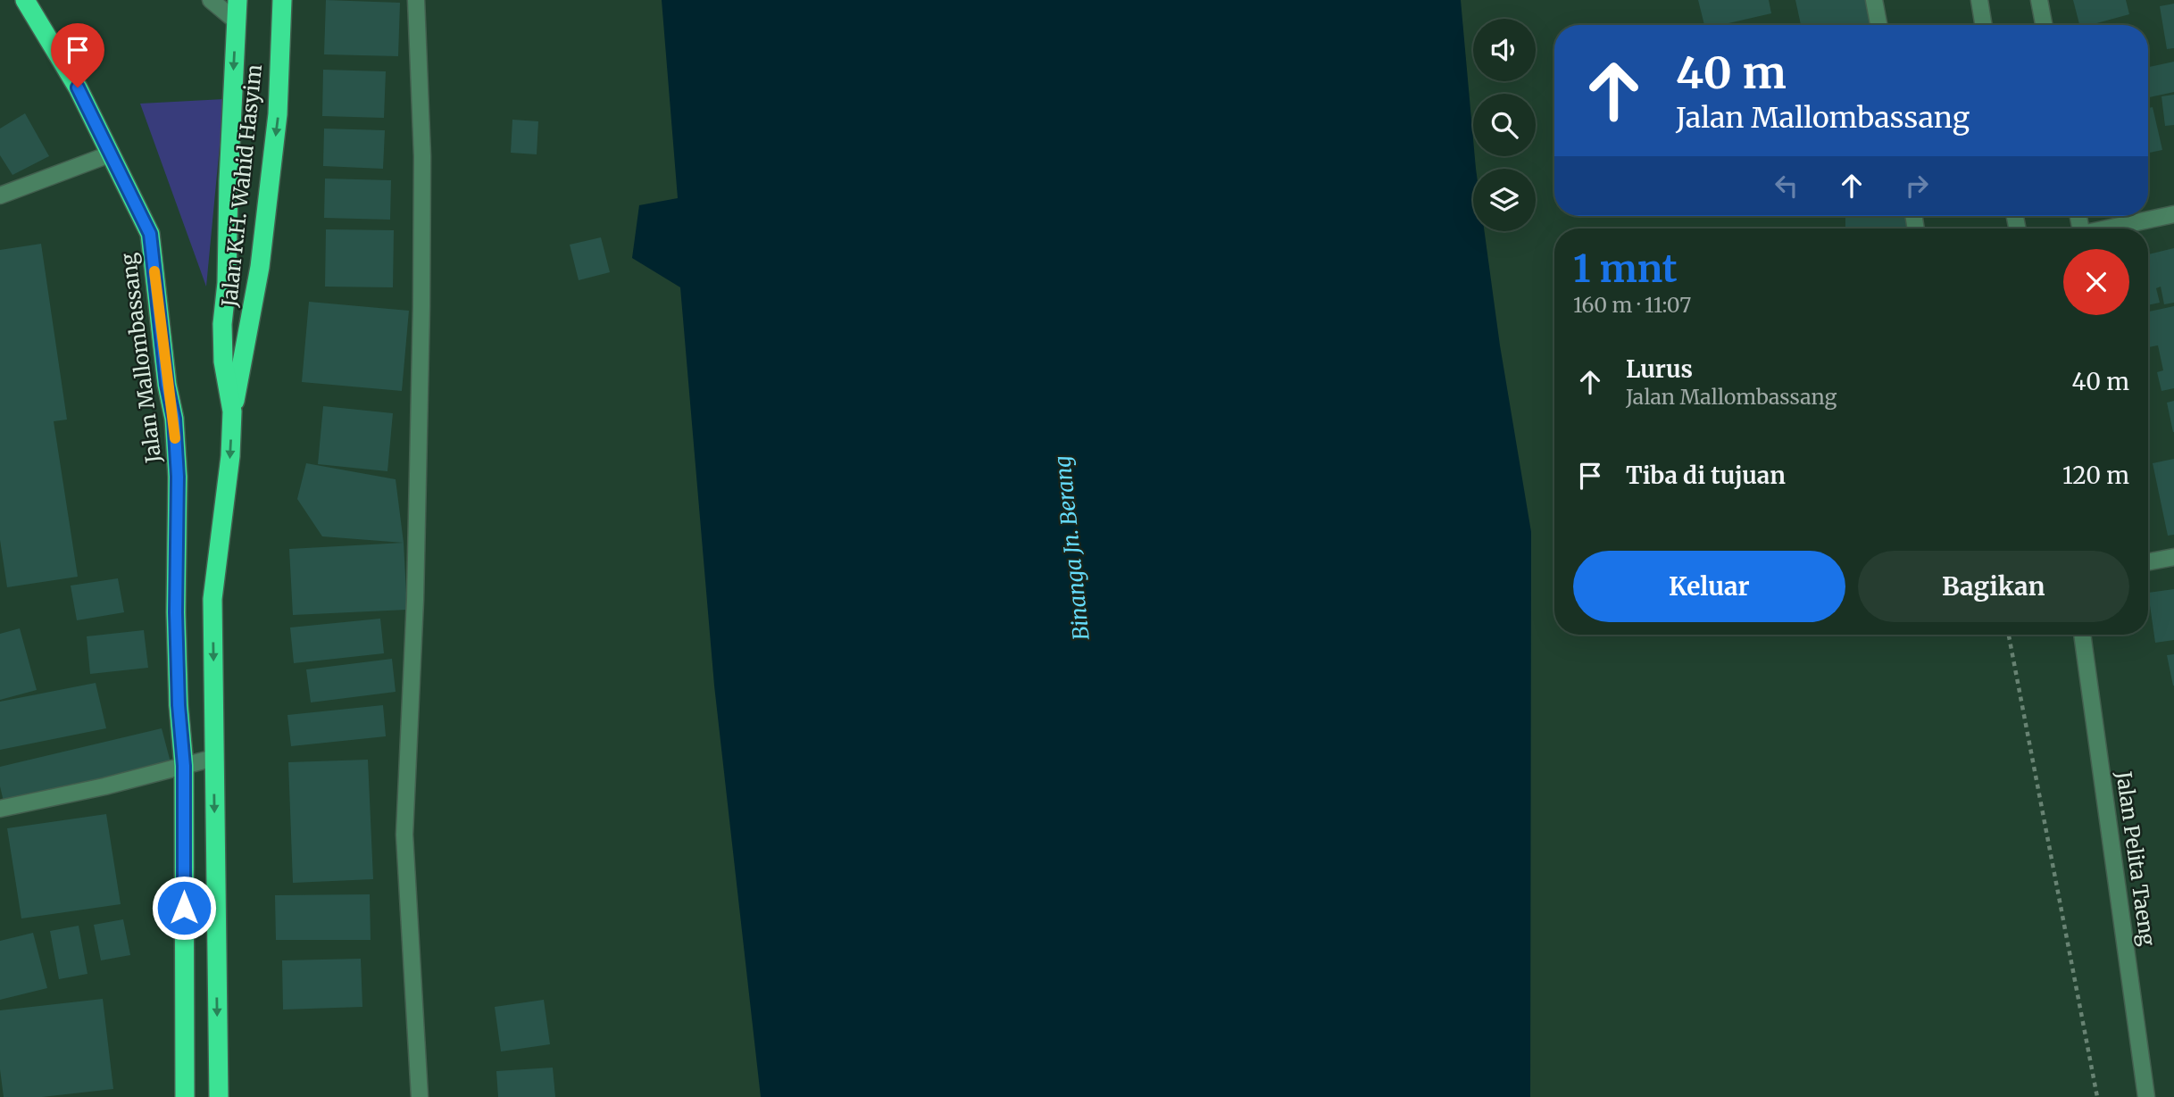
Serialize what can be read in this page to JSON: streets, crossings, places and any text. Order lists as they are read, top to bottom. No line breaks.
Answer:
{"streets":{"highway":["Jalan K.H. Wahid Hasyim","Jalan Mallombassang"],"street":["Jalan Pelita Taeng"]},"one_way":["Jalan K.H. Wahid Hasyim"],"water":["Binanga Jn. Berang"],"page":{"turn":["40 m","Jalan Mallombassang"],"heading":["1 mnt","160 m · 11:07"],"list":[{"name":"Lurus","note":"Jalan Mallombassang","value":"40 m"},{"name":"Tiba di tujuan","value":"120 m"}],"buttons":["Keluar","Bagikan"]}}
